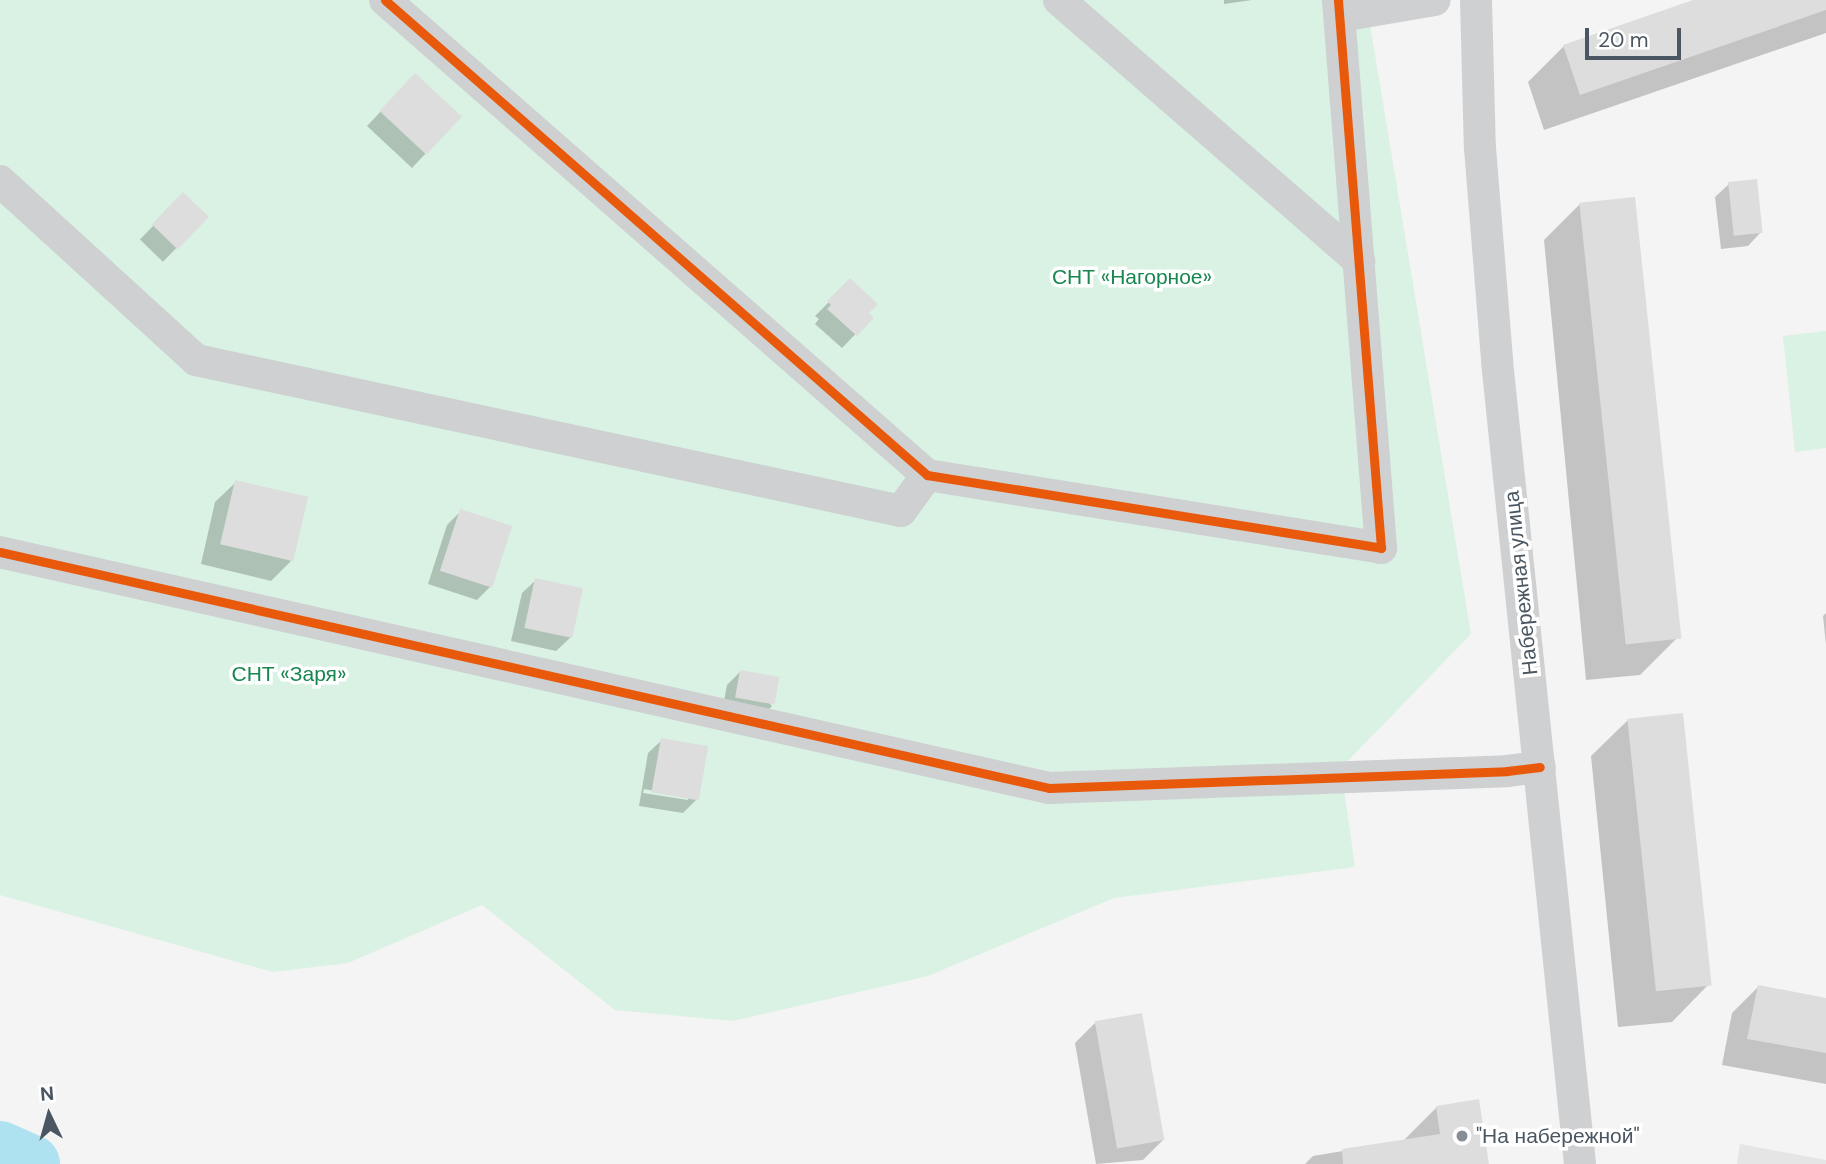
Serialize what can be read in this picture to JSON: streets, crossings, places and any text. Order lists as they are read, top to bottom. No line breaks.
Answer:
{"streets":{"street":["Набережная улица"]},"parks":["СНТ «Нагорное»","СНТ «Заря»"],"places":["\"На набережной\""],"scale_bar":"20 m","north":"top"}
